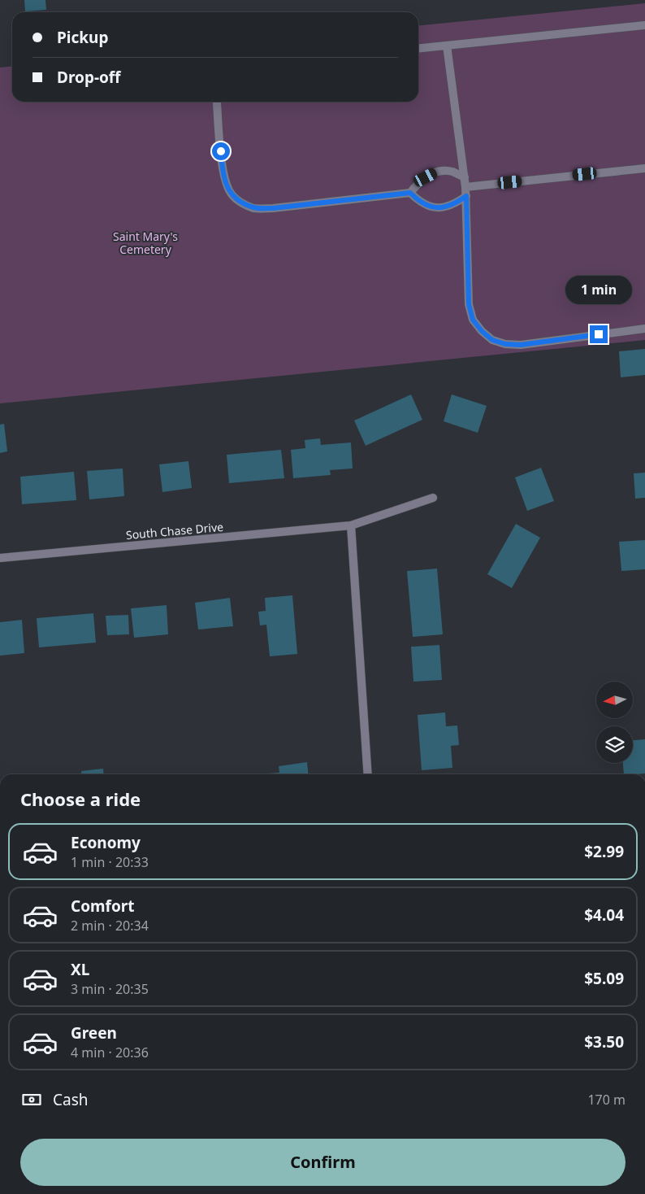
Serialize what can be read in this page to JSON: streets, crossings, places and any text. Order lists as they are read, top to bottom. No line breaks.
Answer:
{"streets":{"street":["South Chase Drive"]},"parks":["Saint Mary's Cemetery"],"north":"left","page":{"banner":["Pickup","Drop-off"],"bubble":"1 min","heading":"Choose a ride","list":[{"name":"Economy","note":"1 min · 20:33","value":"$2.99"},{"name":"Comfort","note":"2 min · 20:34","value":"$4.04"},{"name":"XL","note":"3 min · 20:35","value":"$5.09"},{"name":"Green","note":"4 min · 20:36","value":"$3.50"}],"pay":["Cash","170 m"],"buttons":"Confirm"}}
